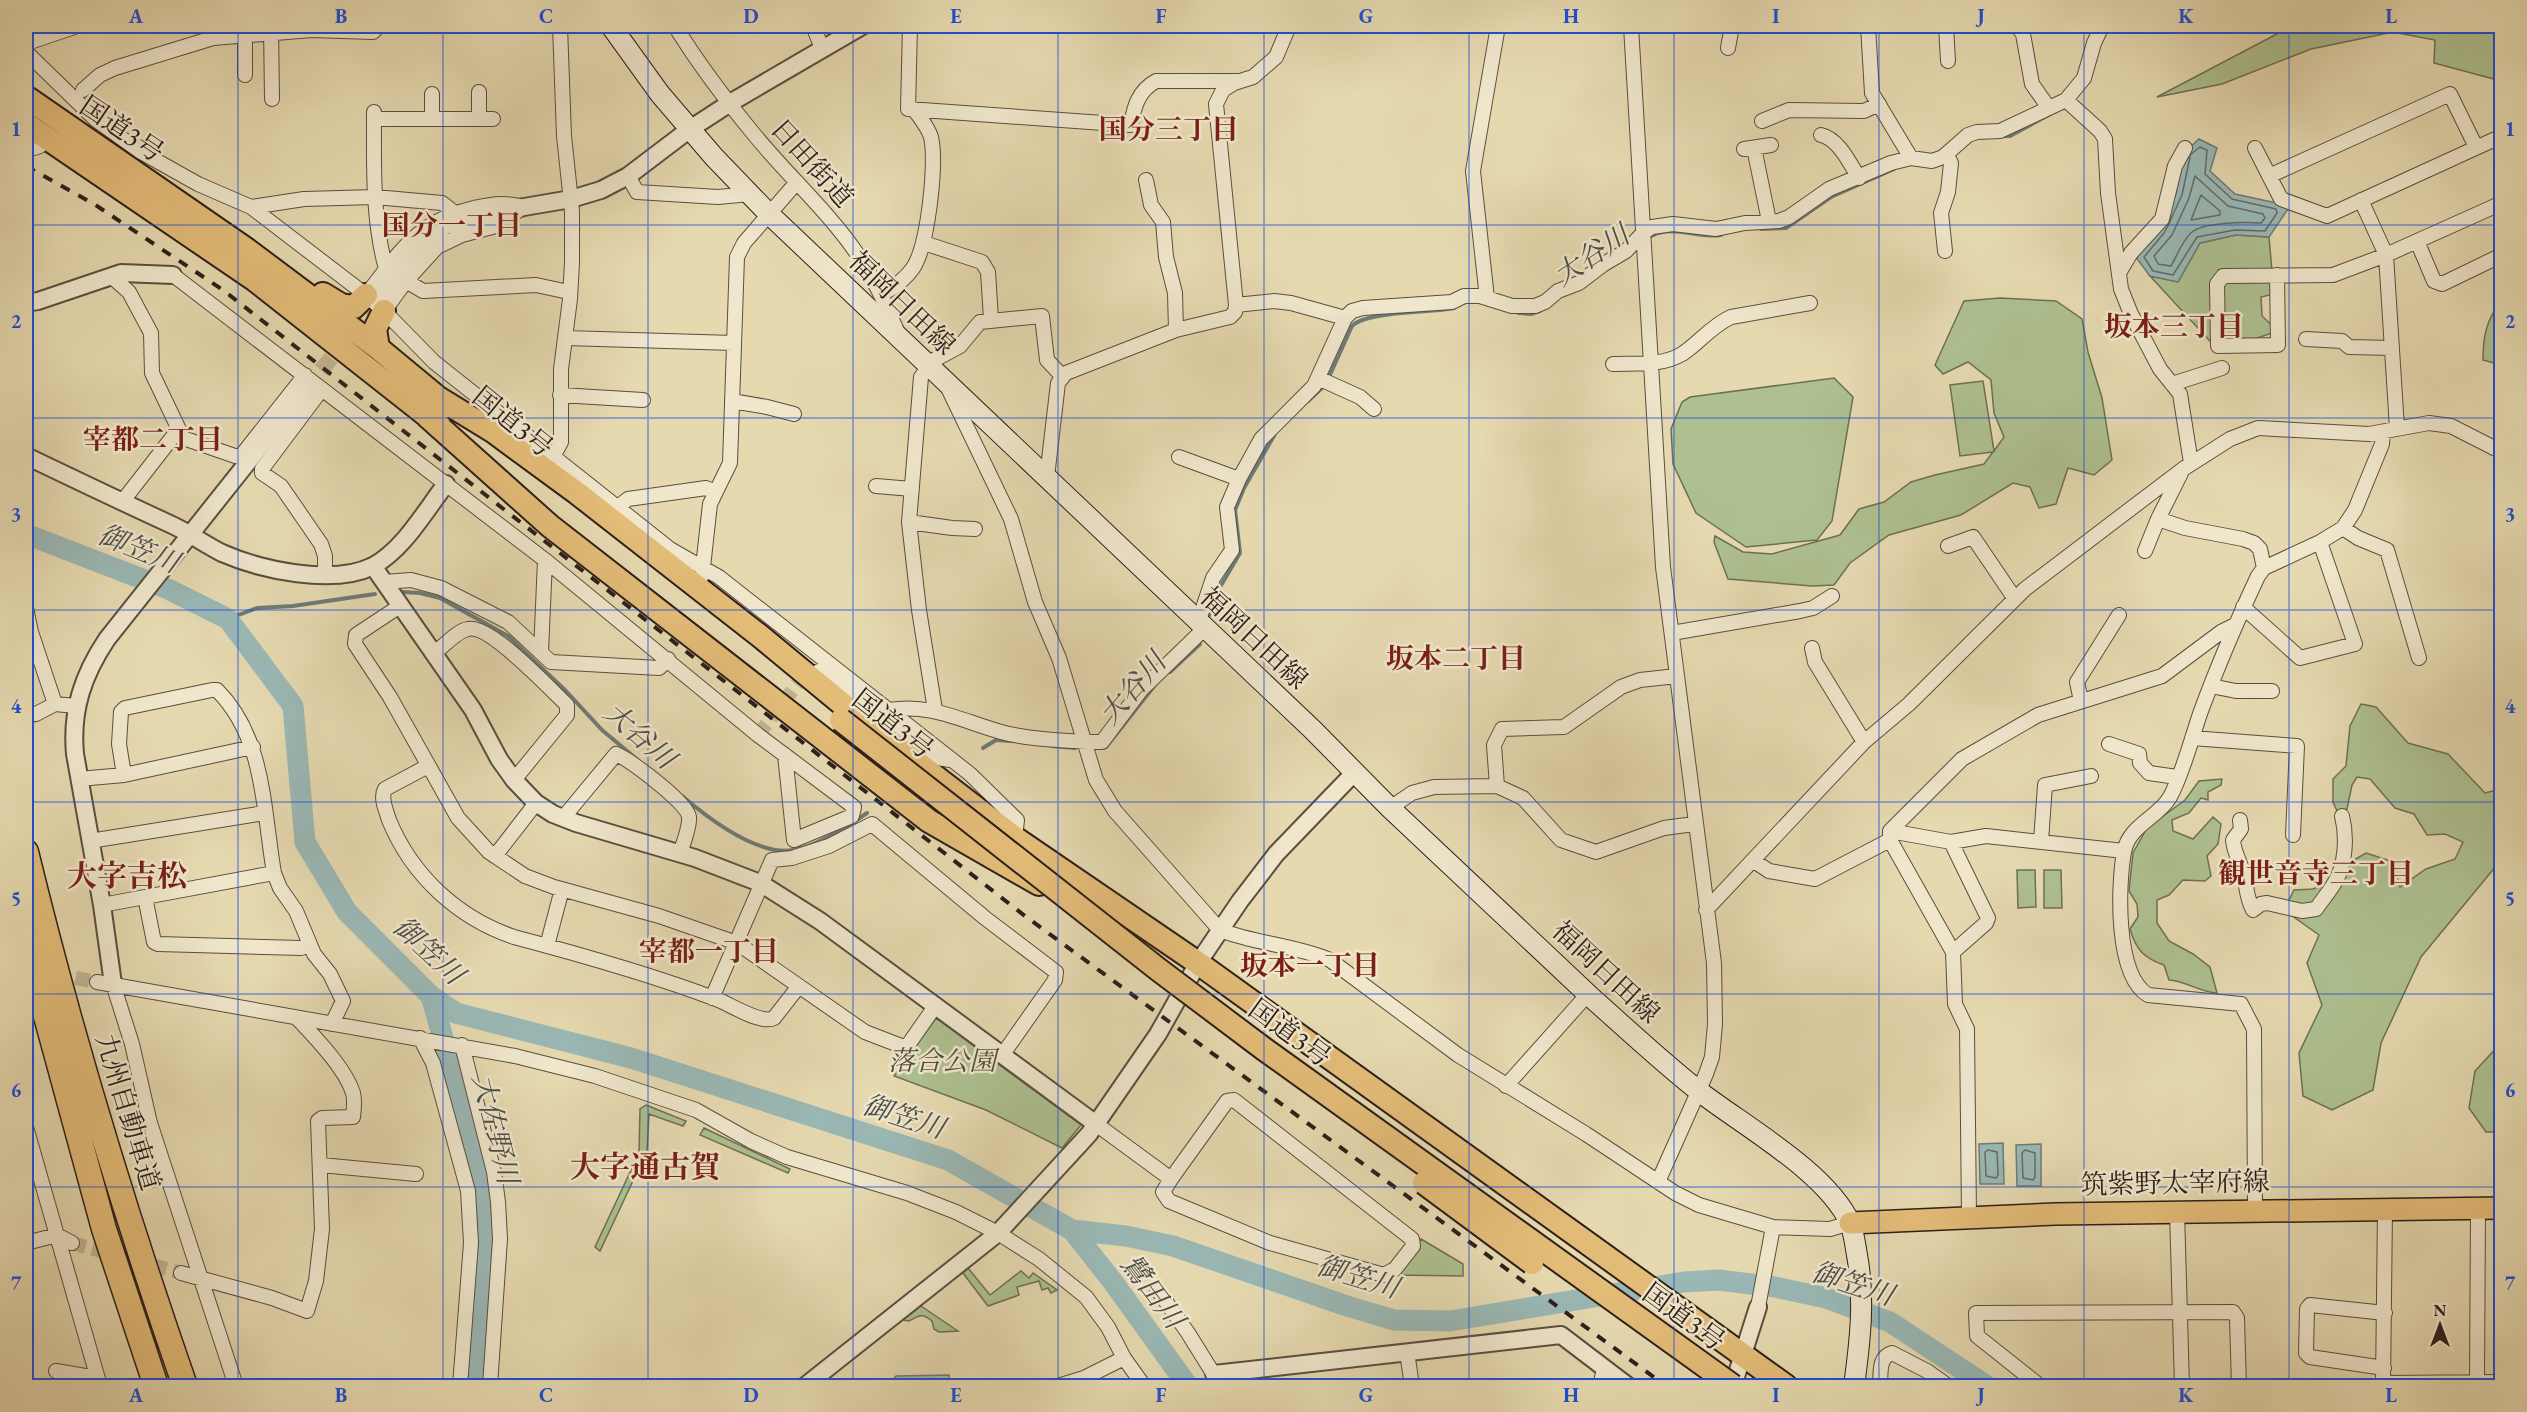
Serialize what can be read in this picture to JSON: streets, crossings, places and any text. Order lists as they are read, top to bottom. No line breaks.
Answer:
{"streets":{"highway":["国道3号","九州自動車道"],"main road":["福岡日田線","筑紫野太宰府線"],"street":["日田街道"]},"crossings":[["日田街道","福岡日田線"],["福岡日田線","筑紫野太宰府線"]],"districts":["国分三丁目","国分一丁目","坂本三丁目","宰都二丁目","坂本二丁目","観世音寺三丁目","大字吉松","宰都一丁目","坂本一丁目","大字通古賀"],"water":["大谷川","御笠川","大佐野川","鷺田川"],"parks":["落合公園"],"north":"top","grid":{"columns":["A","B","C","D","E","F","G","H","I","J","K","L"],"rows":["1","2","3","4","5","6","7"]}}
